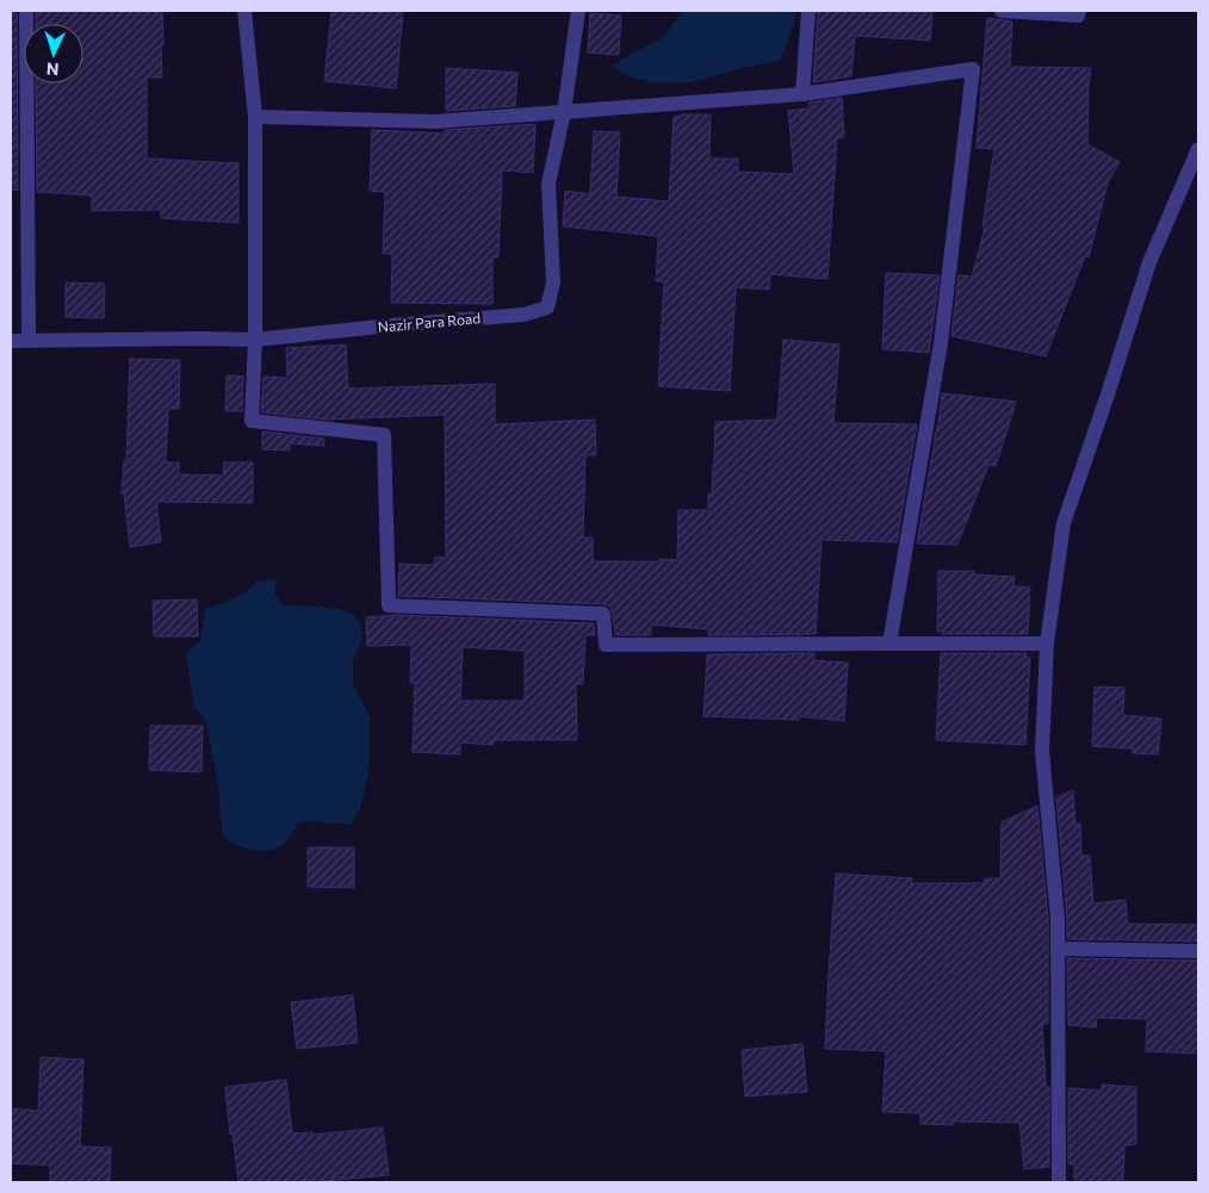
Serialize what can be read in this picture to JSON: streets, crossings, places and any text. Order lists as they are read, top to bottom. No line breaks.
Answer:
{"streets":{"street":["Nazir Para Road"]},"north":"bottom"}
